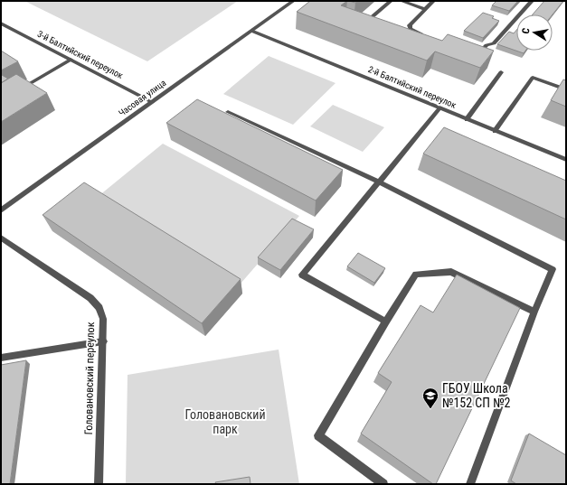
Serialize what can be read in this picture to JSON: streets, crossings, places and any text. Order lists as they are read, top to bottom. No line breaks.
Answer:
{"streets":{"street":["3-й Балтийский переулок","2-й Балтийский переулок","Часовая улица","Головановский переулок"]},"crossings":[["3-й Балтийский переулок","Часовая улица"],["2-й Балтийский переулок","Часовая улица"]],"parks":["Головановский парк"],"places":{"school or university":["ГБОУ Школа №152 СП №2"]},"north":"left"}
